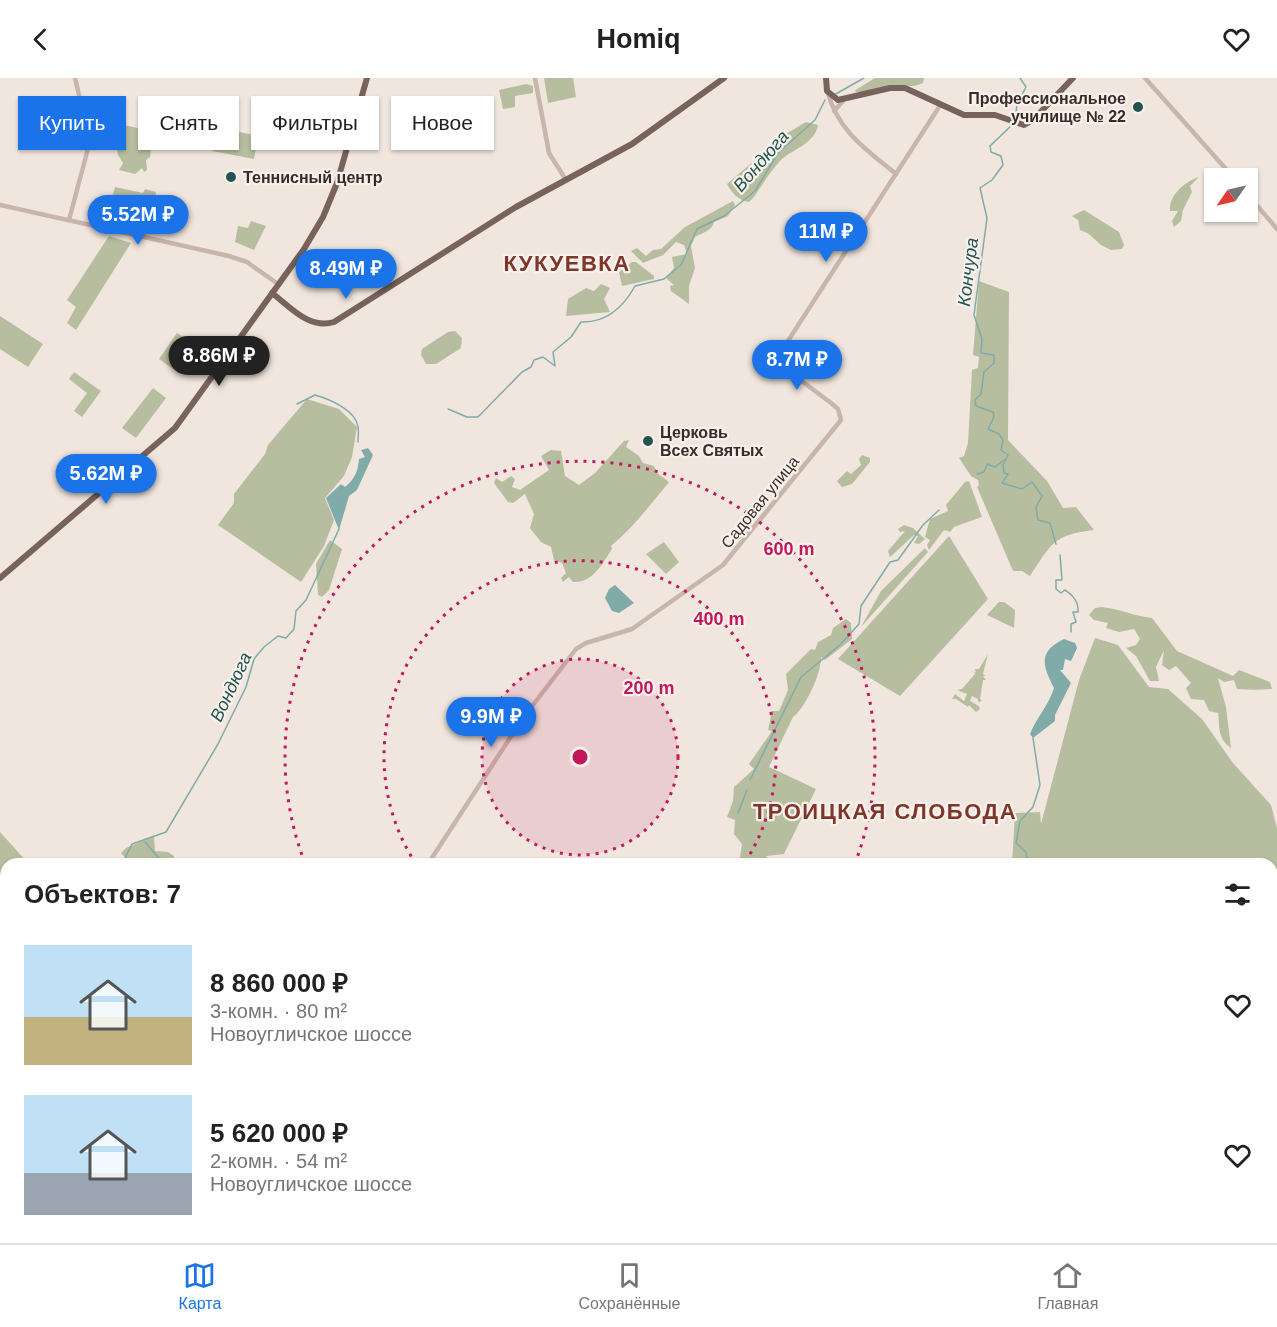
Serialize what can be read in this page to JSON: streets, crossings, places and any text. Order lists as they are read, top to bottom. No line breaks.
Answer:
{"streets":{"street":["Садовая улица"]},"districts":["КУКУЕВКА","ТРОИЦКАЯ СЛОБОДА"],"water":["Вондюга","Кончура"],"places":["Профессиональное училище № 22","Теннисный центр","Церковь Всех Святых"],"north":"bottom left","page":{"header":"Homiq","chip":["Купить","Снять","Фильтры","Новое"],"price":["5.52M ₽","11M ₽","8.49M ₽","8.86M ₽","8.7M ₽","5.62M ₽","9.9M ₽"],"heading":"Объектов: 7","list":[{"name":"8 860 000 ₽","note":"3-комн. · 80 m² · Новоугличское шоссе"},{"name":"5 620 000 ₽","note":"2-комн. · 54 m² · Новоугличское шоссе"}],"tabs":["Карта","Сохранённые","Главная"]},"rings":["600 m","400 m","200 m"]}
